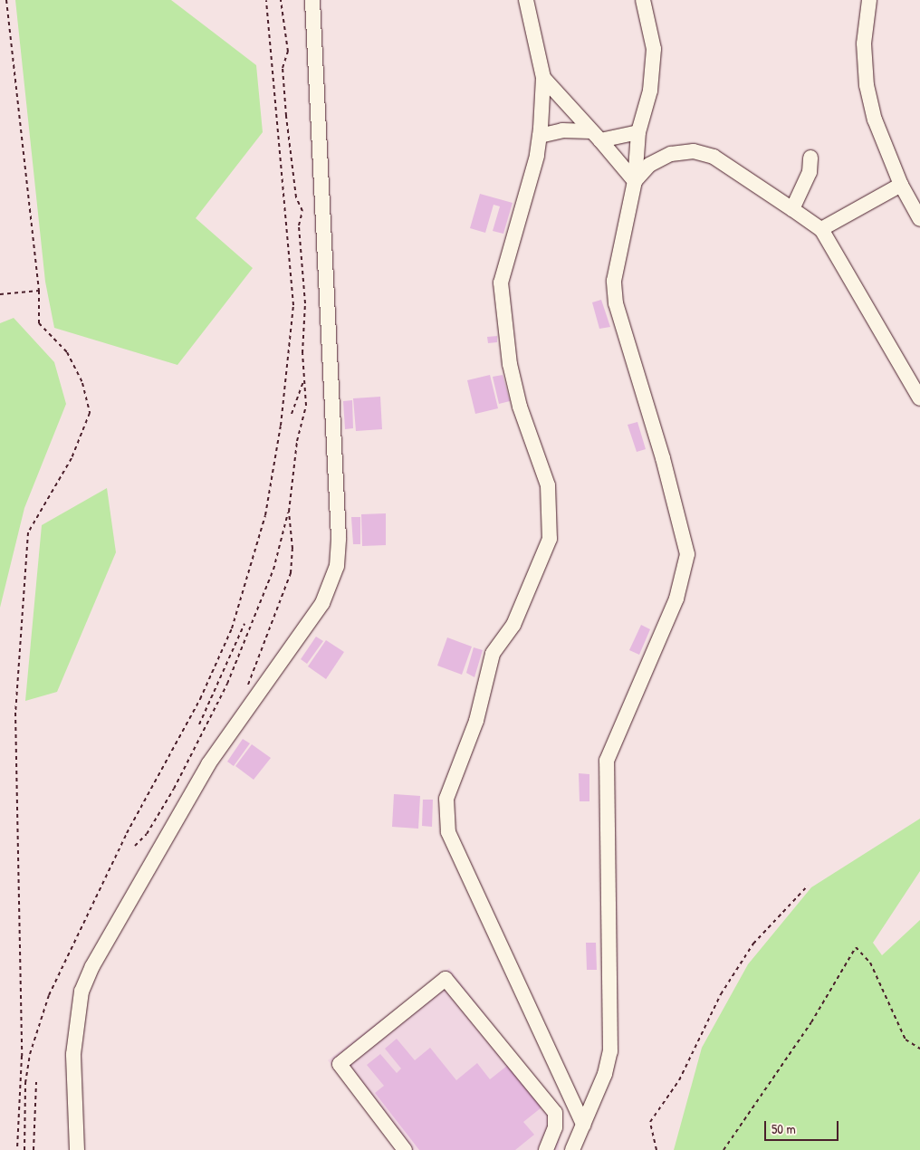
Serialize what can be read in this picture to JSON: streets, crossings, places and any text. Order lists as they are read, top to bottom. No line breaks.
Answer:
{"scale_bar":"50 m"}
